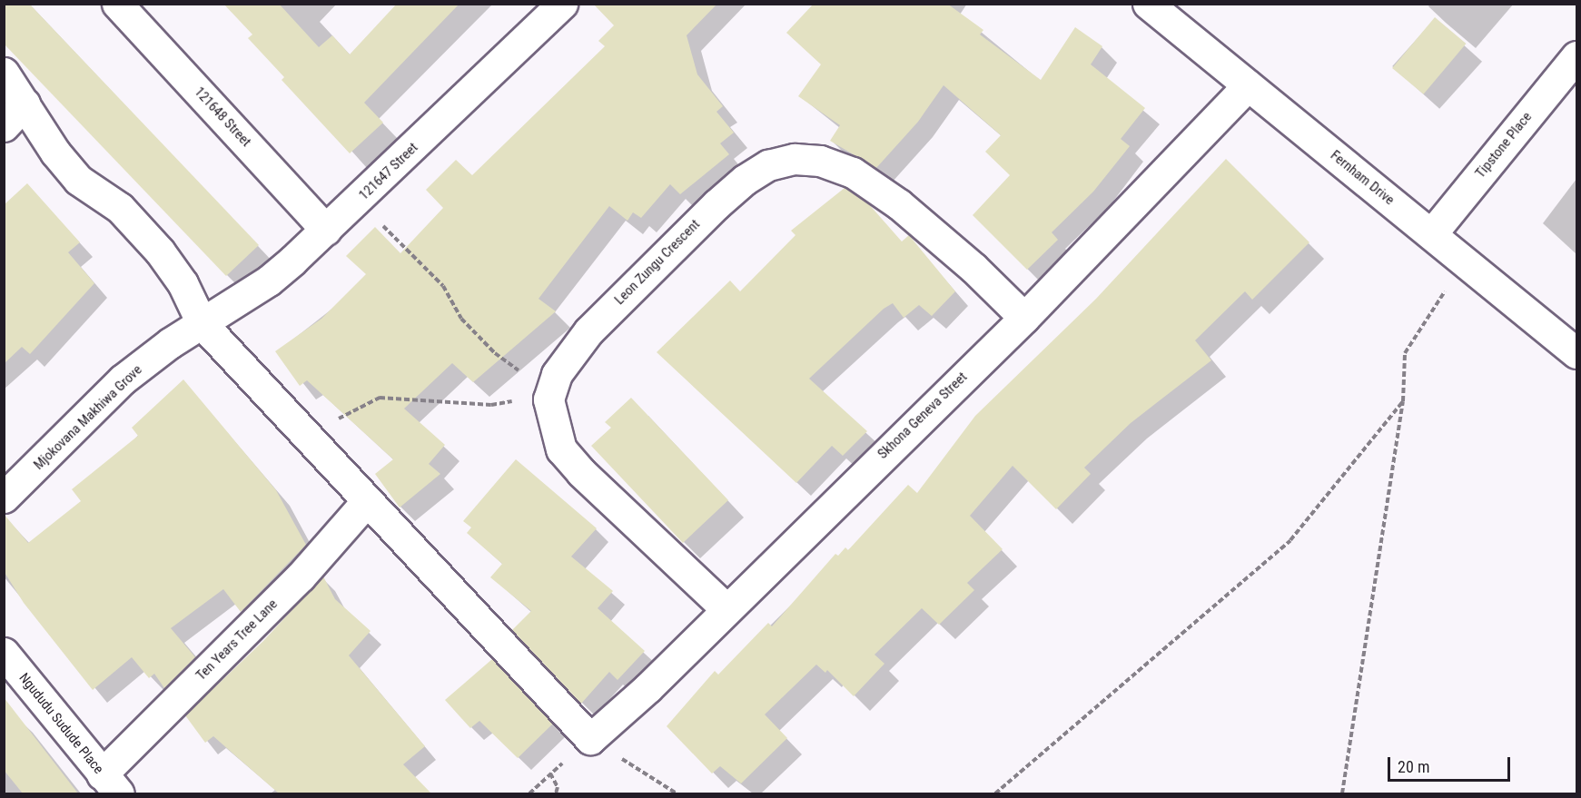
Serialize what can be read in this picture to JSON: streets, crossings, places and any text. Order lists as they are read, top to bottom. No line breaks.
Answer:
{"streets":{"street":["121648 Street","Tipstone Place","121647 Street","Fernham Drive","Leon Zungu Crescent","Skhona Geneva Street","Mjokovana Makhiwa Grove","Ten Years Tree Lane","Ngududu Sudude Place"]},"crossings":[["121648 Street","121647 Street"],["Tipstone Place","Fernham Drive"],["121647 Street","Mjokovana Makhiwa Grove"],["Fernham Drive","Skhona Geneva Street"],["Leon Zungu Crescent","Skhona Geneva Street"],["Ten Years Tree Lane","Ngududu Sudude Place"]],"scale_bar":"20 m"}
